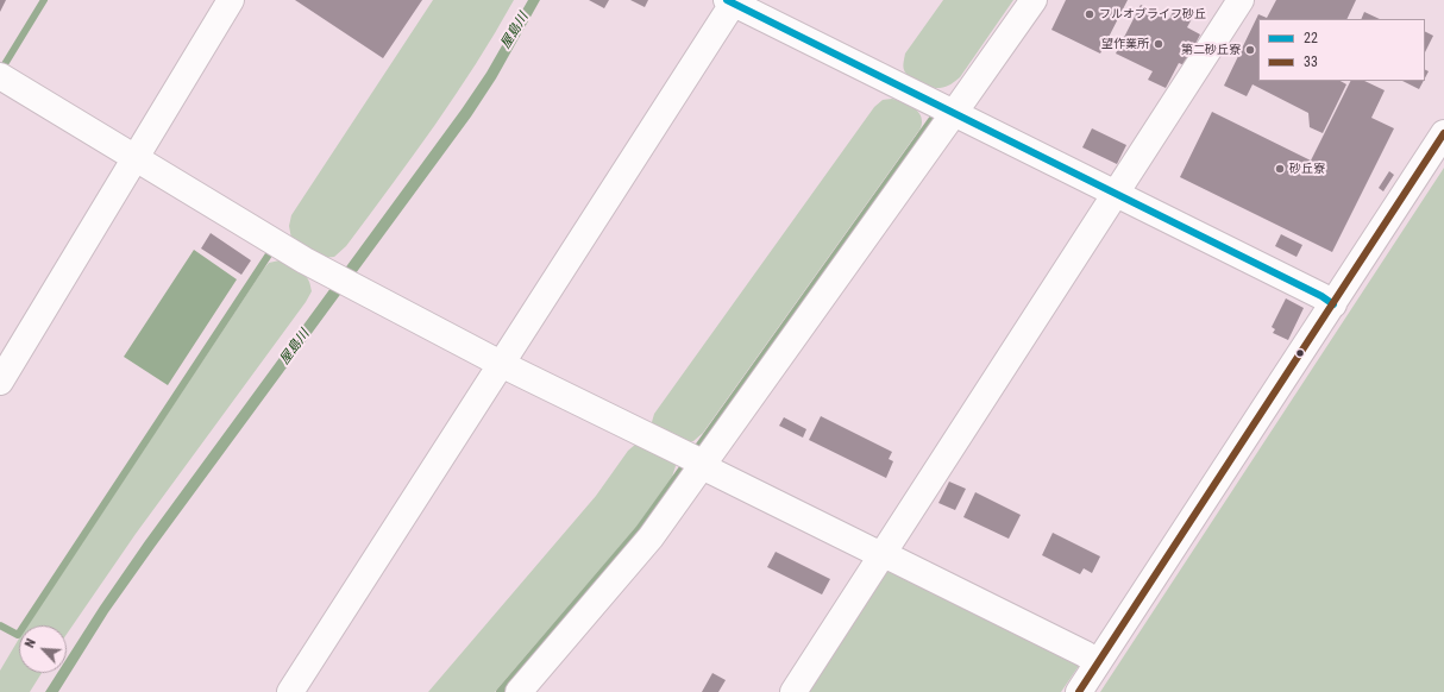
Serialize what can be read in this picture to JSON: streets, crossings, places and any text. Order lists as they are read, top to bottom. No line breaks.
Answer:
{"water":["屋島川"],"places":["フルオブライフ砂丘","望作業所","第二砂丘寮","砂丘寮"],"lines":["transit line 22","transit line 33"],"legend":["22","33"],"north":"top left"}
